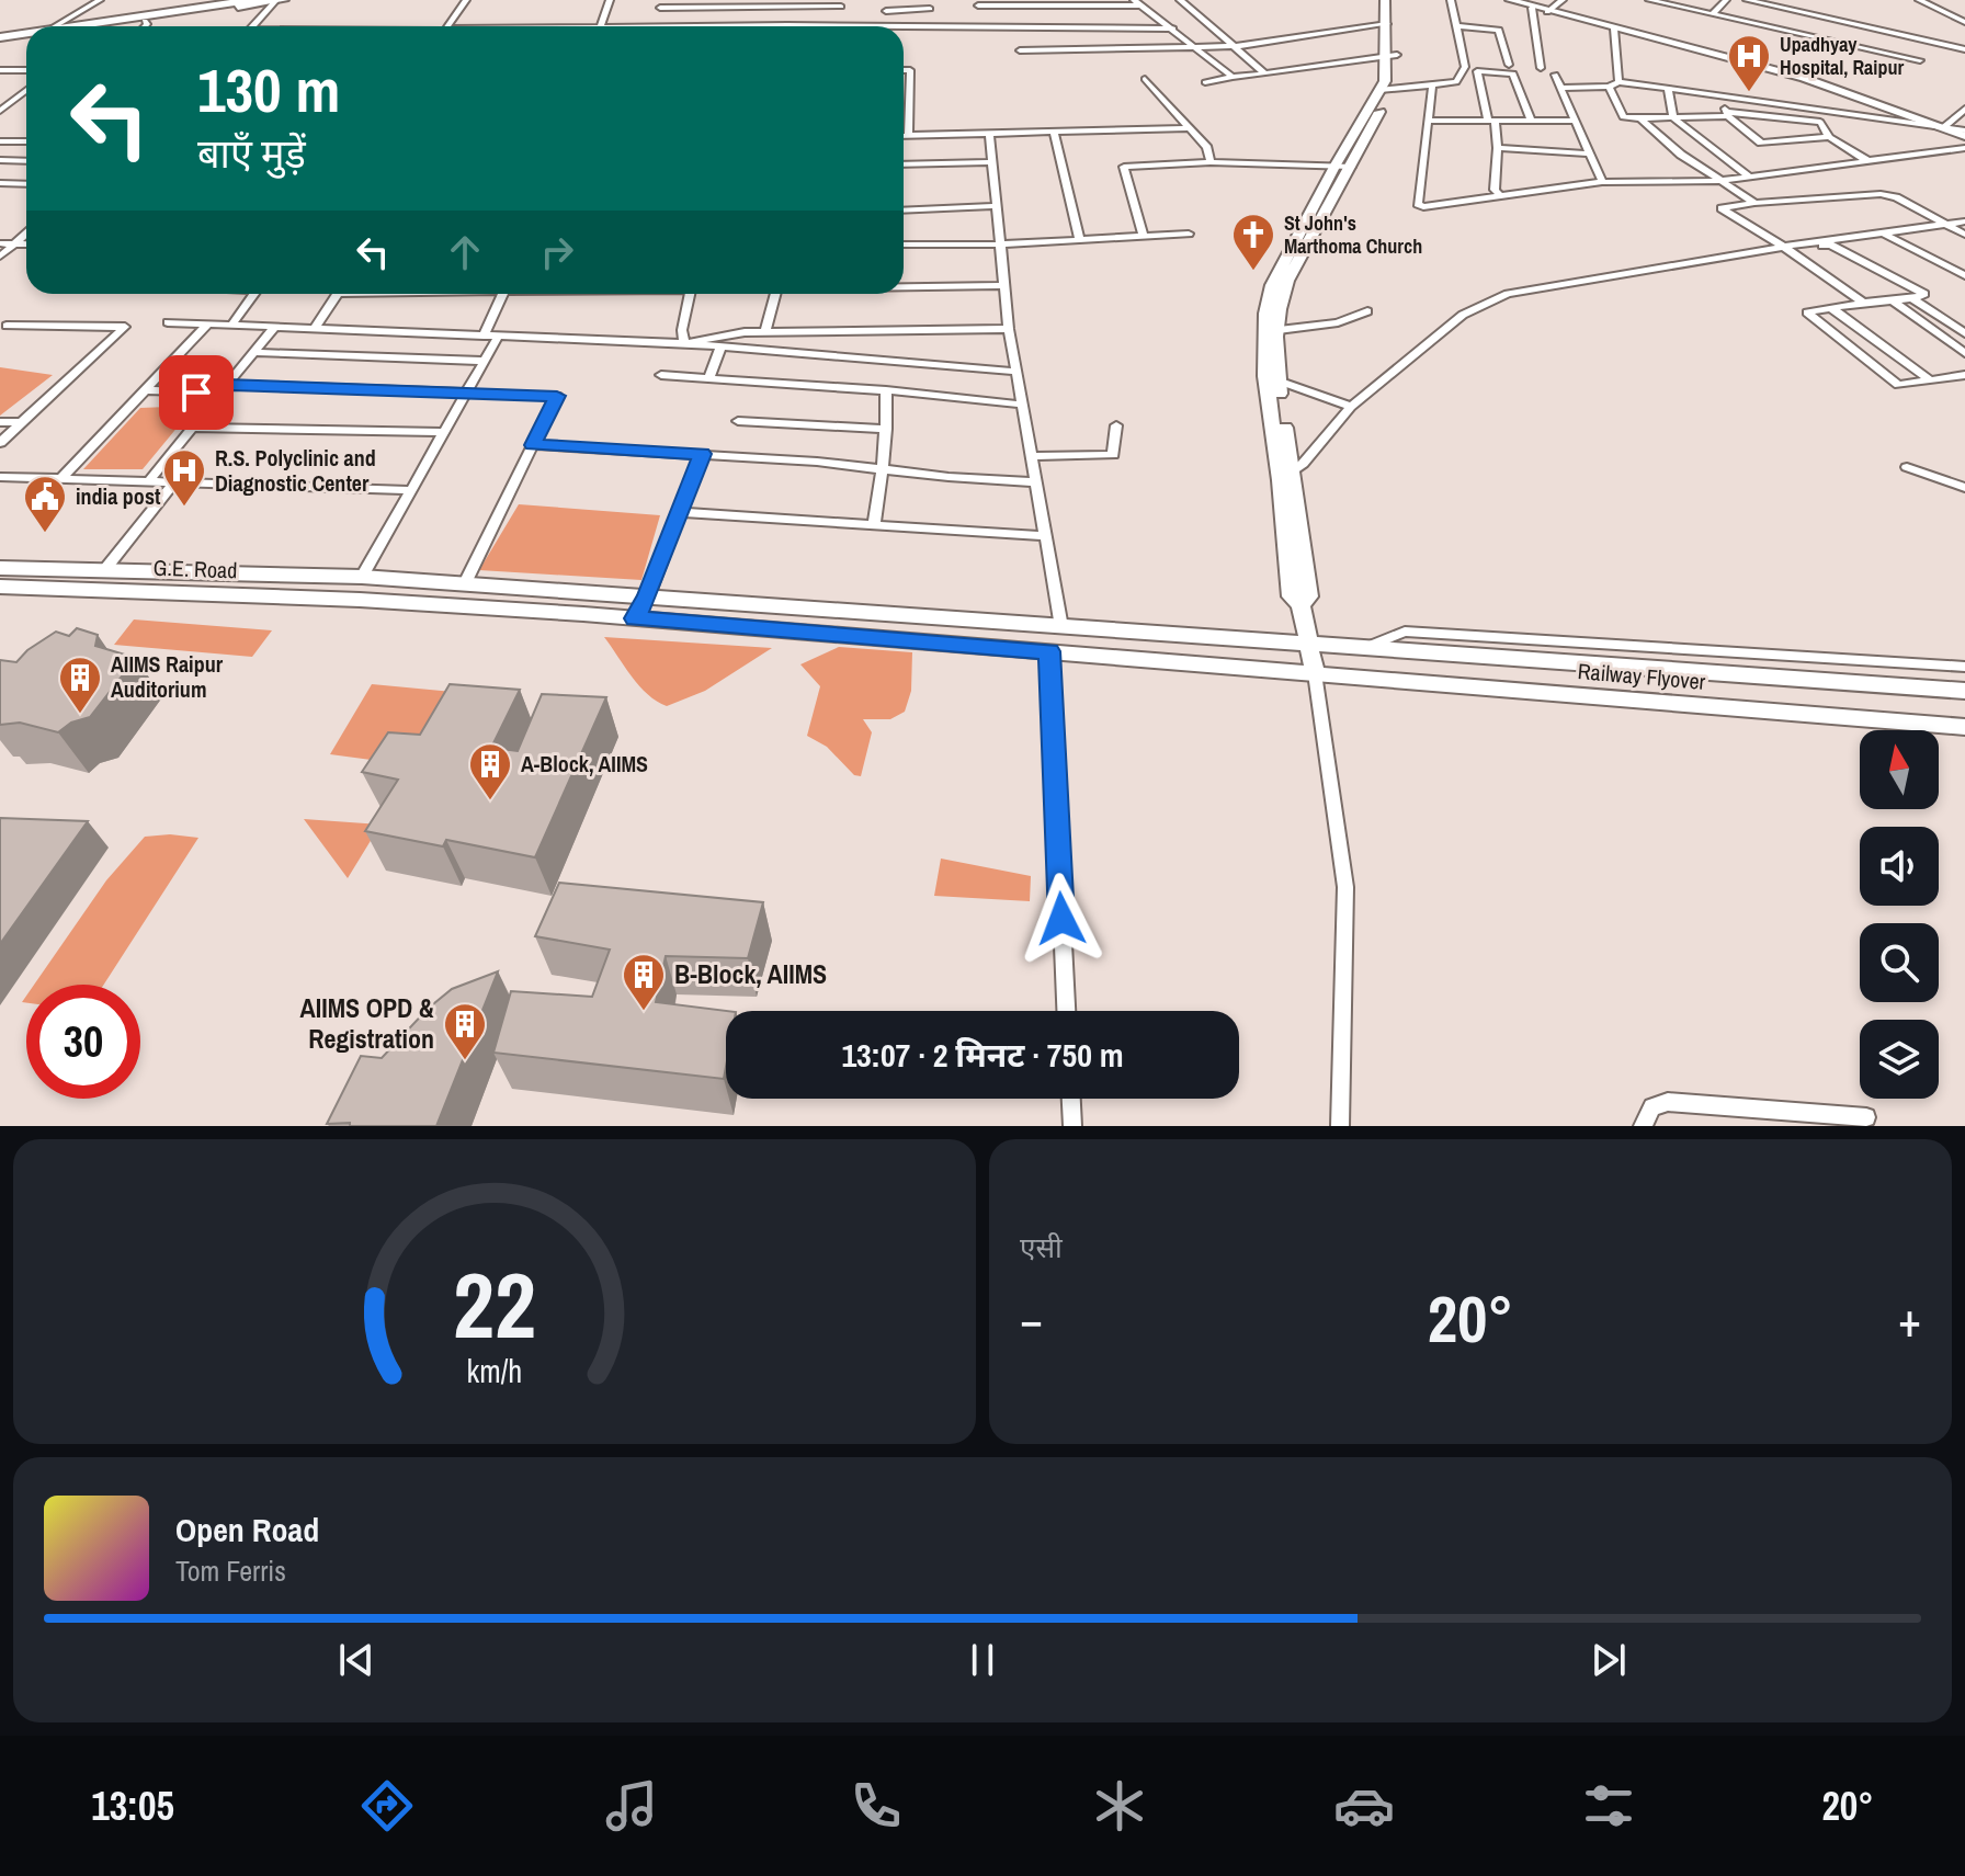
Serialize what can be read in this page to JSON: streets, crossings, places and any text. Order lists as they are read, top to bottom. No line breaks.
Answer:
{"streets":{"main road":["G.E. Road","Railway Flyover"]},"crossings":[["G.E. Road","Railway Flyover"]],"places":{"hospital":["Upadhyay Hospital, Raipur","R.S. Polyclinic and Diagnostic Center"],"church":["St John's Marthoma Church"],"public building":["india post"],"building":["AIIMS Raipur Auditorium","A-Block, AIIMS","B-Block, AIIMS","AIIMS OPD & Registration"]},"north":"top","page":{"turn":["130 m","बाएँ मुड़ें"],"limit":"30","trip":"13:07 · 2 मिनट · 750 m","tile":"एसी","heat":["−","20°","+"],"song":["Open Road","Tom Ferris"],"tabs":["13:05","20°"],"gauge":["22","km/h"]}}
